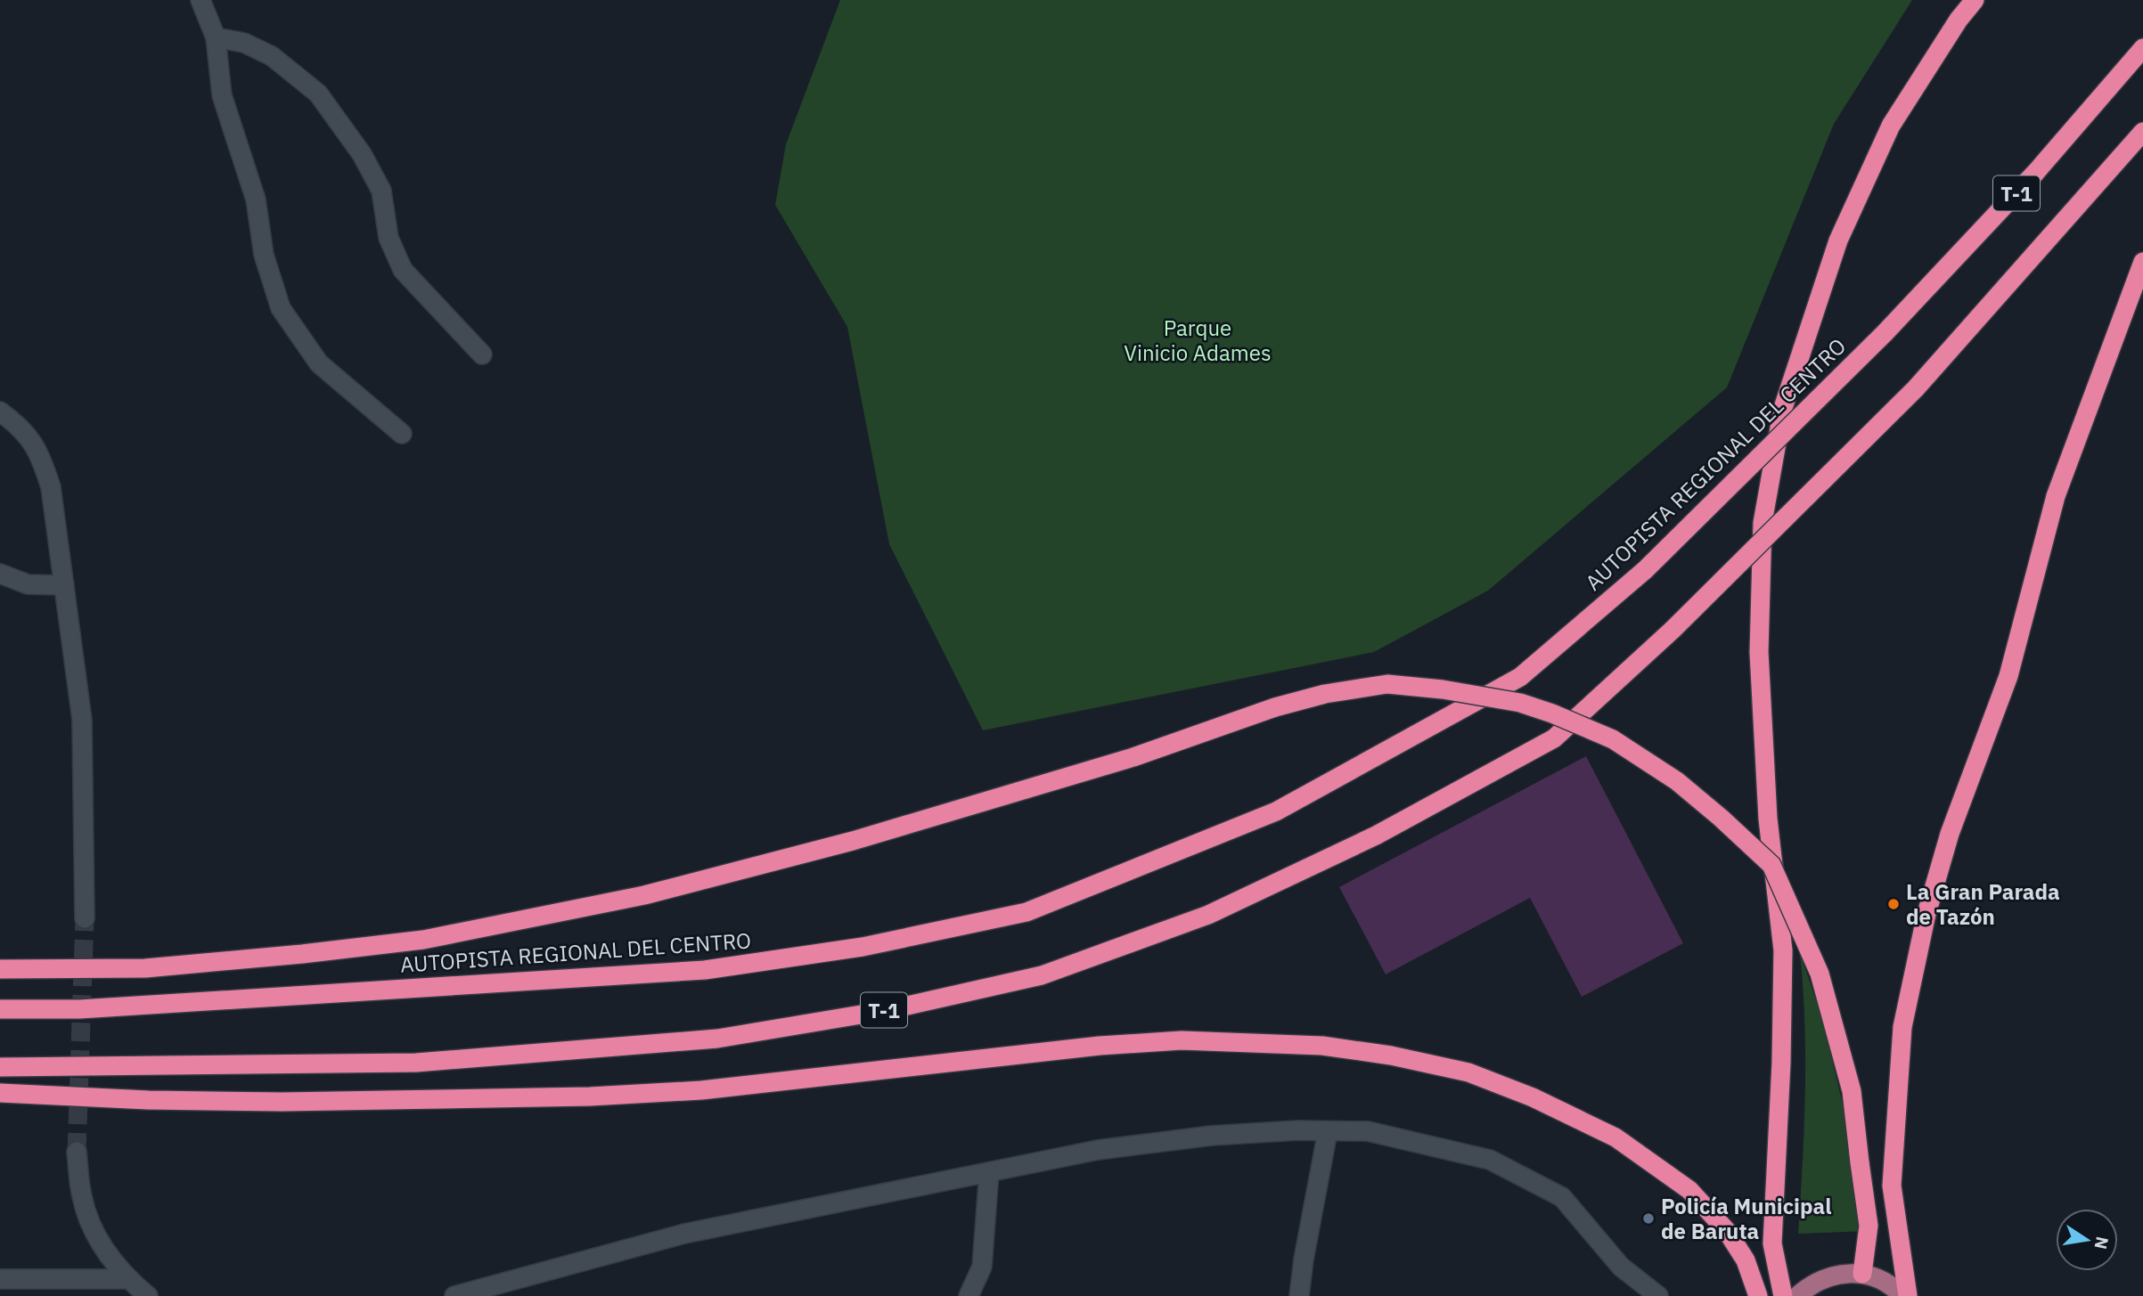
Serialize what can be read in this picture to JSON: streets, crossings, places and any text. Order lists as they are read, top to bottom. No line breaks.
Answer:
{"streets":{"highway":["T-1","AUTOPISTA REGIONAL DEL CENTRO"]},"parks":["Parque Vinicio Adames"],"places":["La Gran Parada de Tazón","Policía Municipal de Baruta"],"north":"right"}
